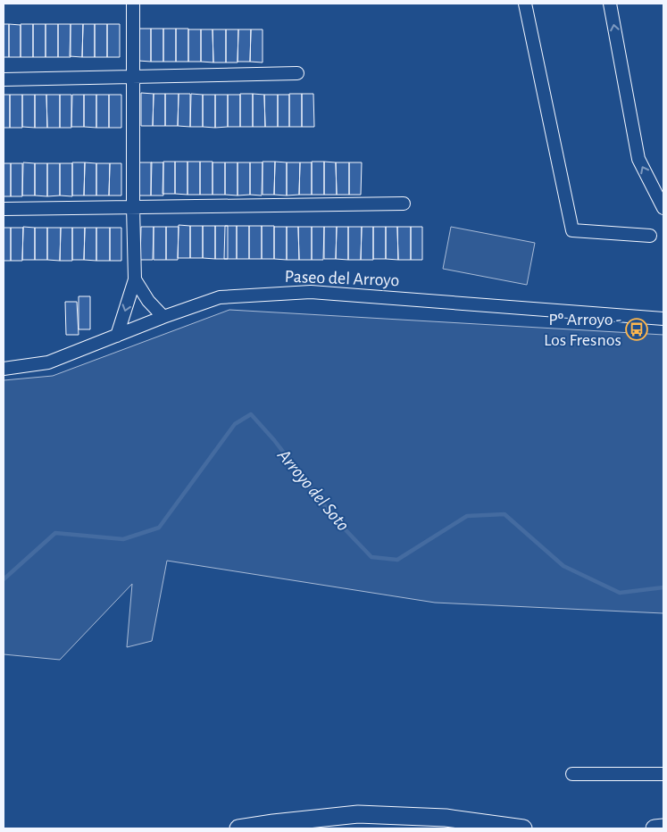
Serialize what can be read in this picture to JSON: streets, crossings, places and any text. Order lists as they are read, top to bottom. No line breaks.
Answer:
{"streets":{"street":["Paseo del Arroyo"]},"water":["Arroyo del Soto"],"places":{"bus stop":["Pº Arroyo - Los Fresnos"]}}
